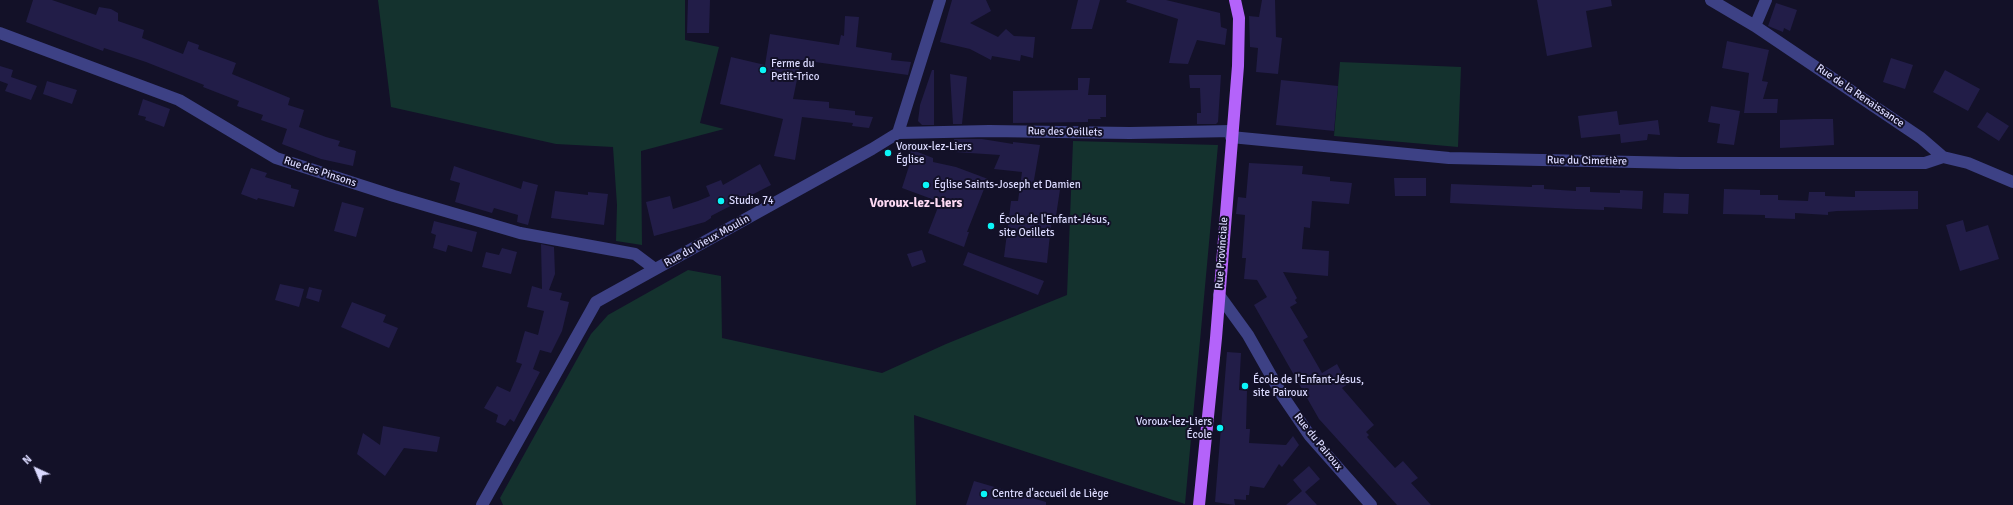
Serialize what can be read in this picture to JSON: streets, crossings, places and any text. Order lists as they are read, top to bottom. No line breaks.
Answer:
{"streets":{"main road":["Rue Provinciale"],"street":["Rue de la Renaissance","Rue des Oeillets","Rue du Cimetière","Rue des Pinsons","Rue du Vieux Moulin","Rue du Pairoux"]},"crossings":[["Rue de la Renaissance","Rue du Cimetière"],["Rue des Oeillets","Rue du Cimetière"],["Rue des Oeillets","Rue du Vieux Moulin"],["Rue des Oeillets","Rue Provinciale"],["Rue du Cimetière","Rue Provinciale"],["Rue des Pinsons","Rue du Vieux Moulin"],["Rue Provinciale","Rue du Pairoux"]],"districts":["Voroux-lez-Liers"],"places":["Ferme du Petit-Trico","Voroux-lez-Liers Église","Église Saints-Joseph et Damien","Studio 74","École de l'Enfant-Jésus, site Oeillets","École de l'Enfant-Jésus, site Pairoux","Voroux-lez-Liers École","Centre d'accueil de Liège"],"north":"top left"}
